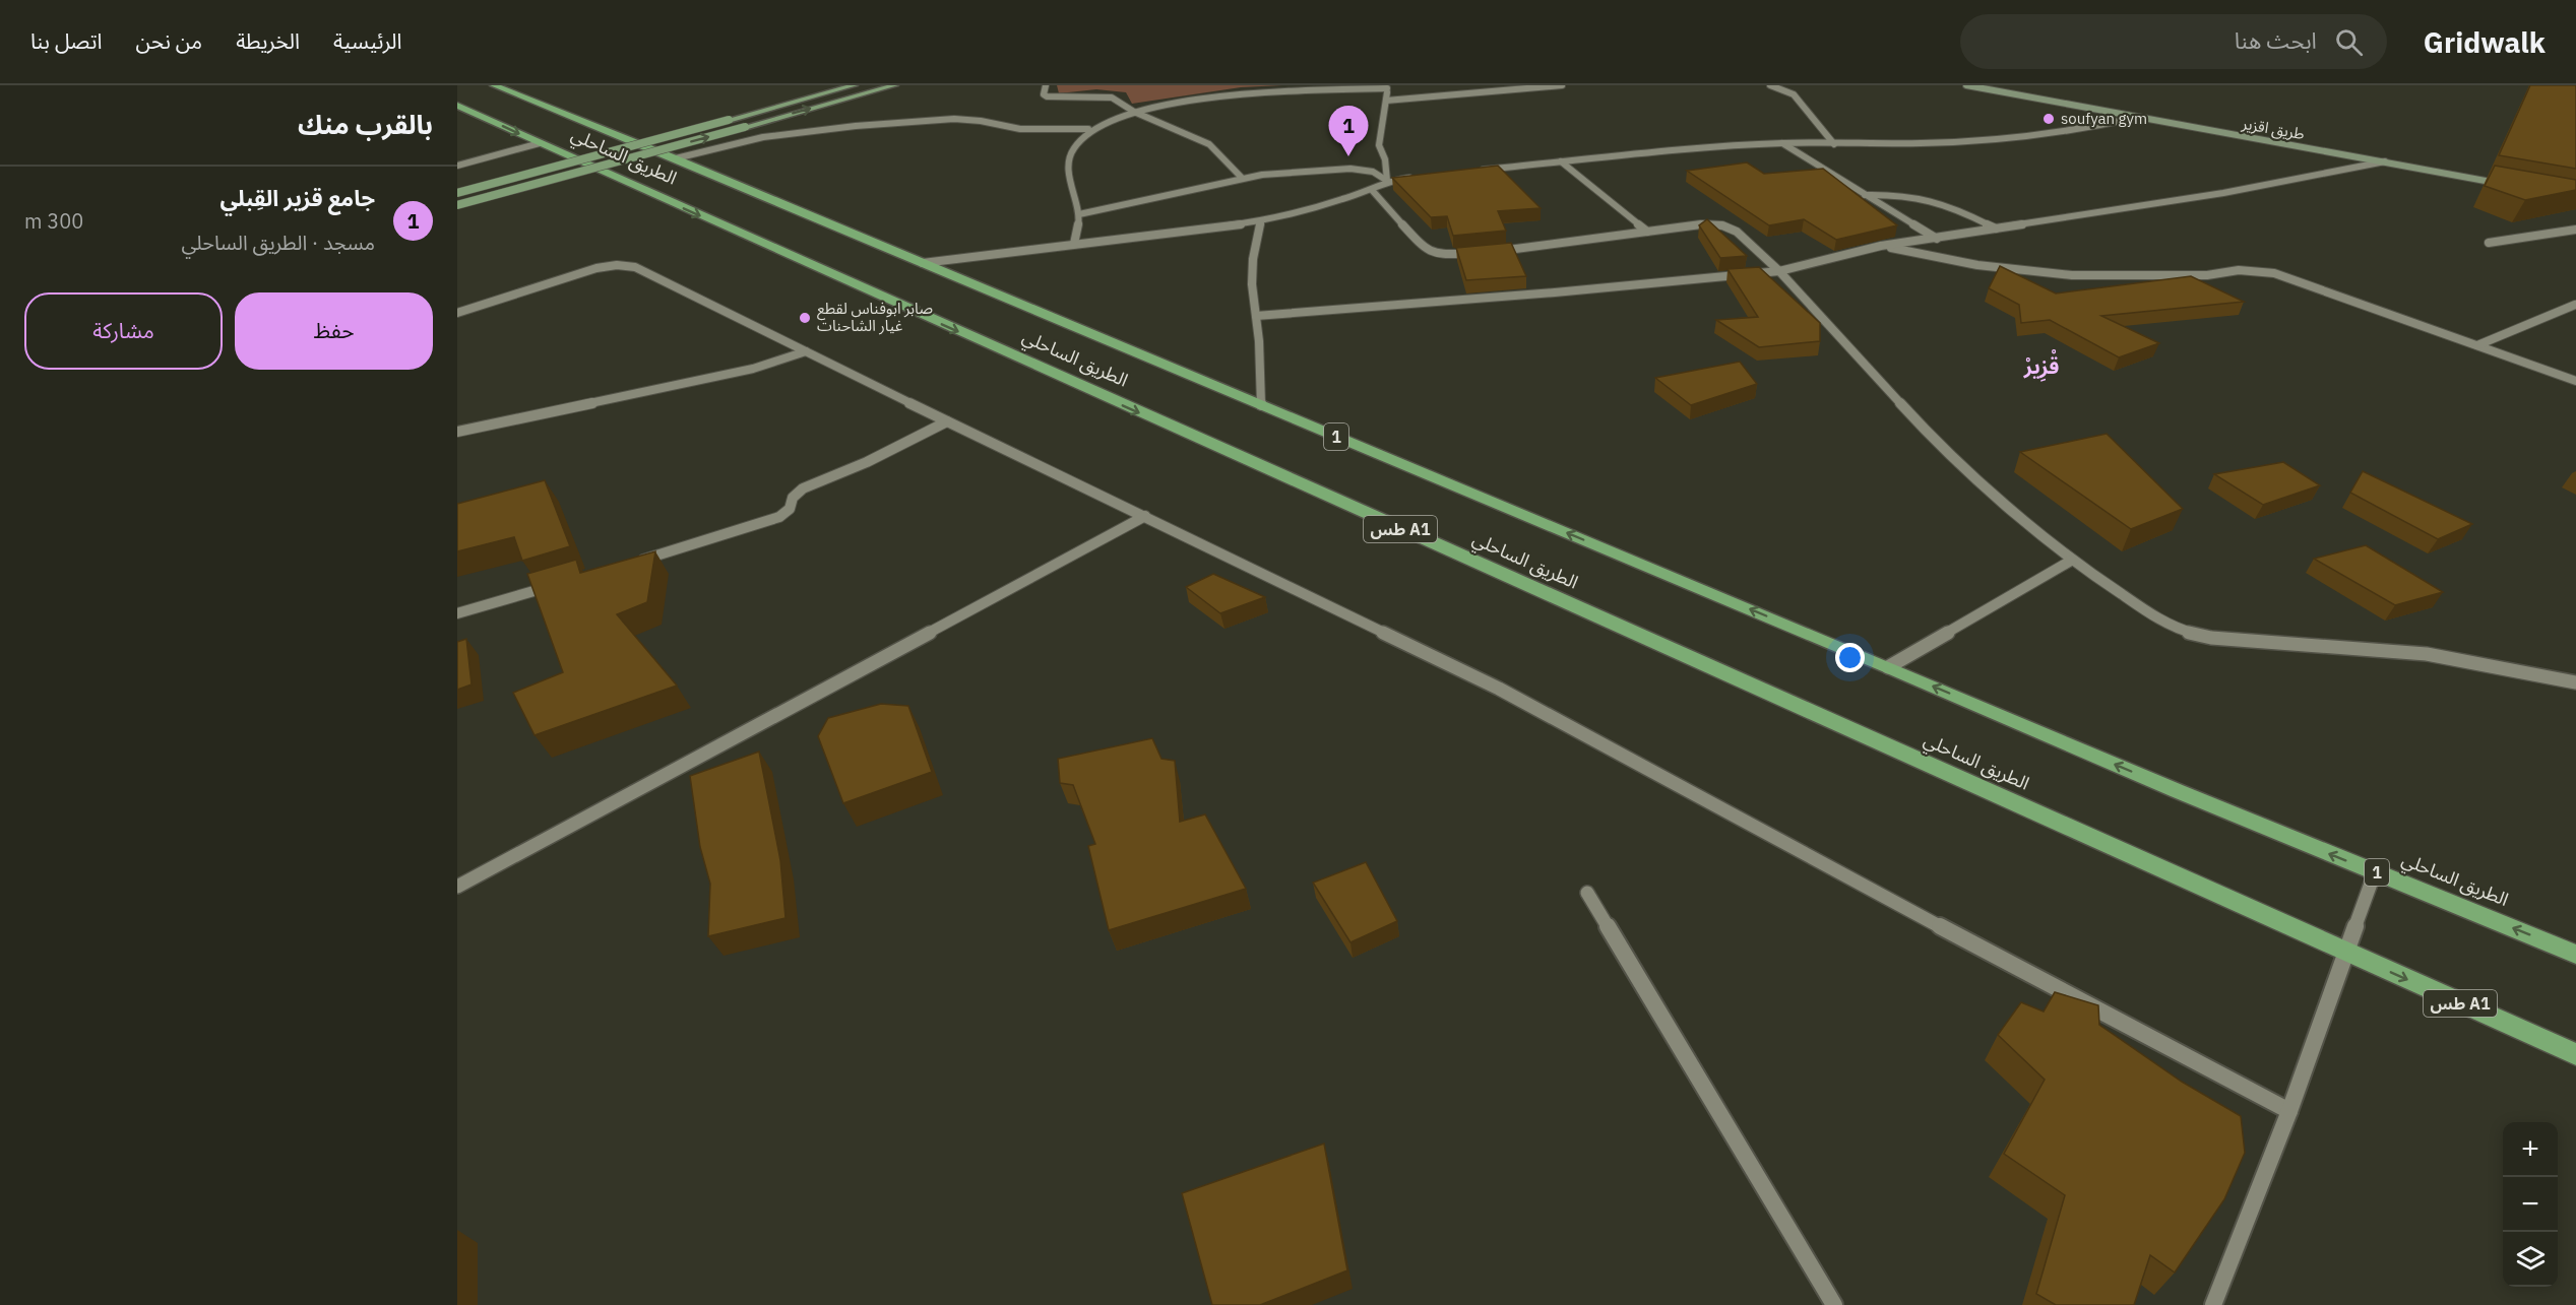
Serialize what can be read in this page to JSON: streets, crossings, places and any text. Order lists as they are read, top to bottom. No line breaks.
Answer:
{"streets":{"highway":["الطريق الساحلي","1","طس A1"],"street":["طريق اقزير"]},"districts":["قْزِيرْ"],"places":["soufyan gym","صابر ابوفناس لقطع غيار الشاحنات"],"page":{"header":"Gridwalk","search":"ابحث هنا","nav":["الرئيسية","الخريطة","من نحن","اتصل بنا"],"heading":"بالقرب منك","pins":"1","list":[{"mark":"1","name":"جامع قزير القِبلي","note":"مسجد · الطريق الساحلي","value":"300 m"}],"buttons":["حفظ","مشاركة"],"map_buttons":["+","−"]}}
